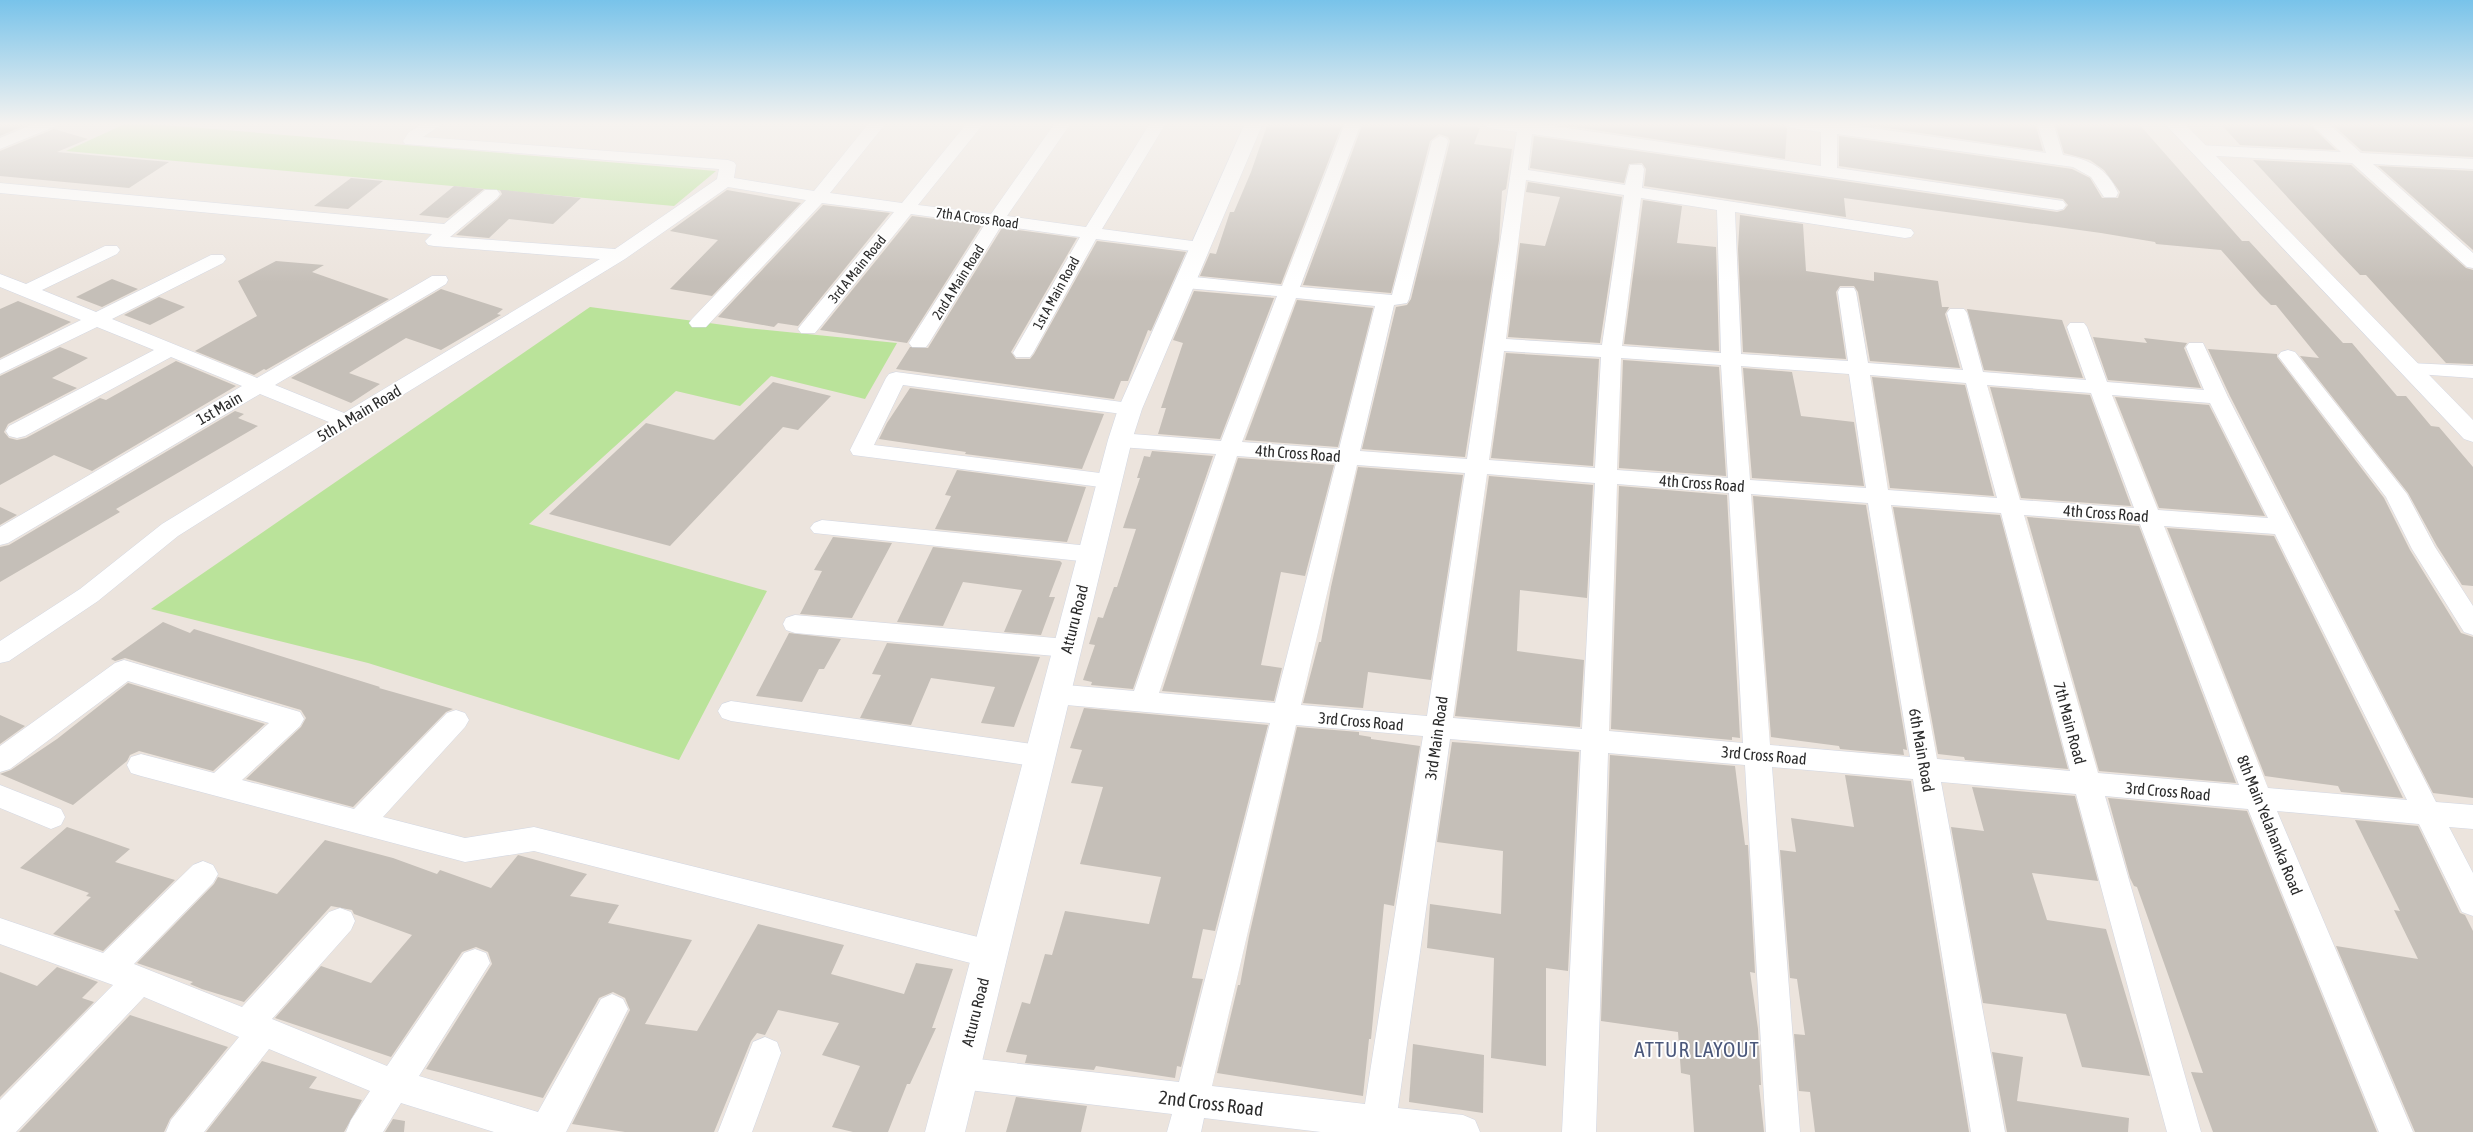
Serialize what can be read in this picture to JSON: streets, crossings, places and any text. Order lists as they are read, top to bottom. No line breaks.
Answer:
{"streets":{"street":["7th A Cross Road","3rd A Main Road","2nd A Main Road","1st A Main Road","1st Main","5th A Main Road","4th Cross Road","Atturu Road","3rd Cross Road","7th Main Road","3rd Main Road","6th Main Road","8th Main Yelahanka Road","2nd Cross Road"]},"crossings":[["7th A Cross Road","3rd A Main Road"],["7th A Cross Road","2nd A Main Road"],["7th A Cross Road","1st A Main Road"],["7th A Cross Road","5th A Main Road"],["7th A Cross Road","Atturu Road"],["4th Cross Road","Atturu Road"],["4th Cross Road","7th Main Road"],["4th Cross Road","3rd Main Road"],["4th Cross Road","6th Main Road"],["4th Cross Road","8th Main Yelahanka Road"],["Atturu Road","3rd Cross Road"],["Atturu Road","2nd Cross Road"],["3rd Cross Road","7th Main Road"],["3rd Cross Road","3rd Main Road"],["3rd Cross Road","6th Main Road"],["3rd Cross Road","8th Main Yelahanka Road"],["3rd Main Road","2nd Cross Road"]],"districts":["ATTUR LAYOUT"]}
